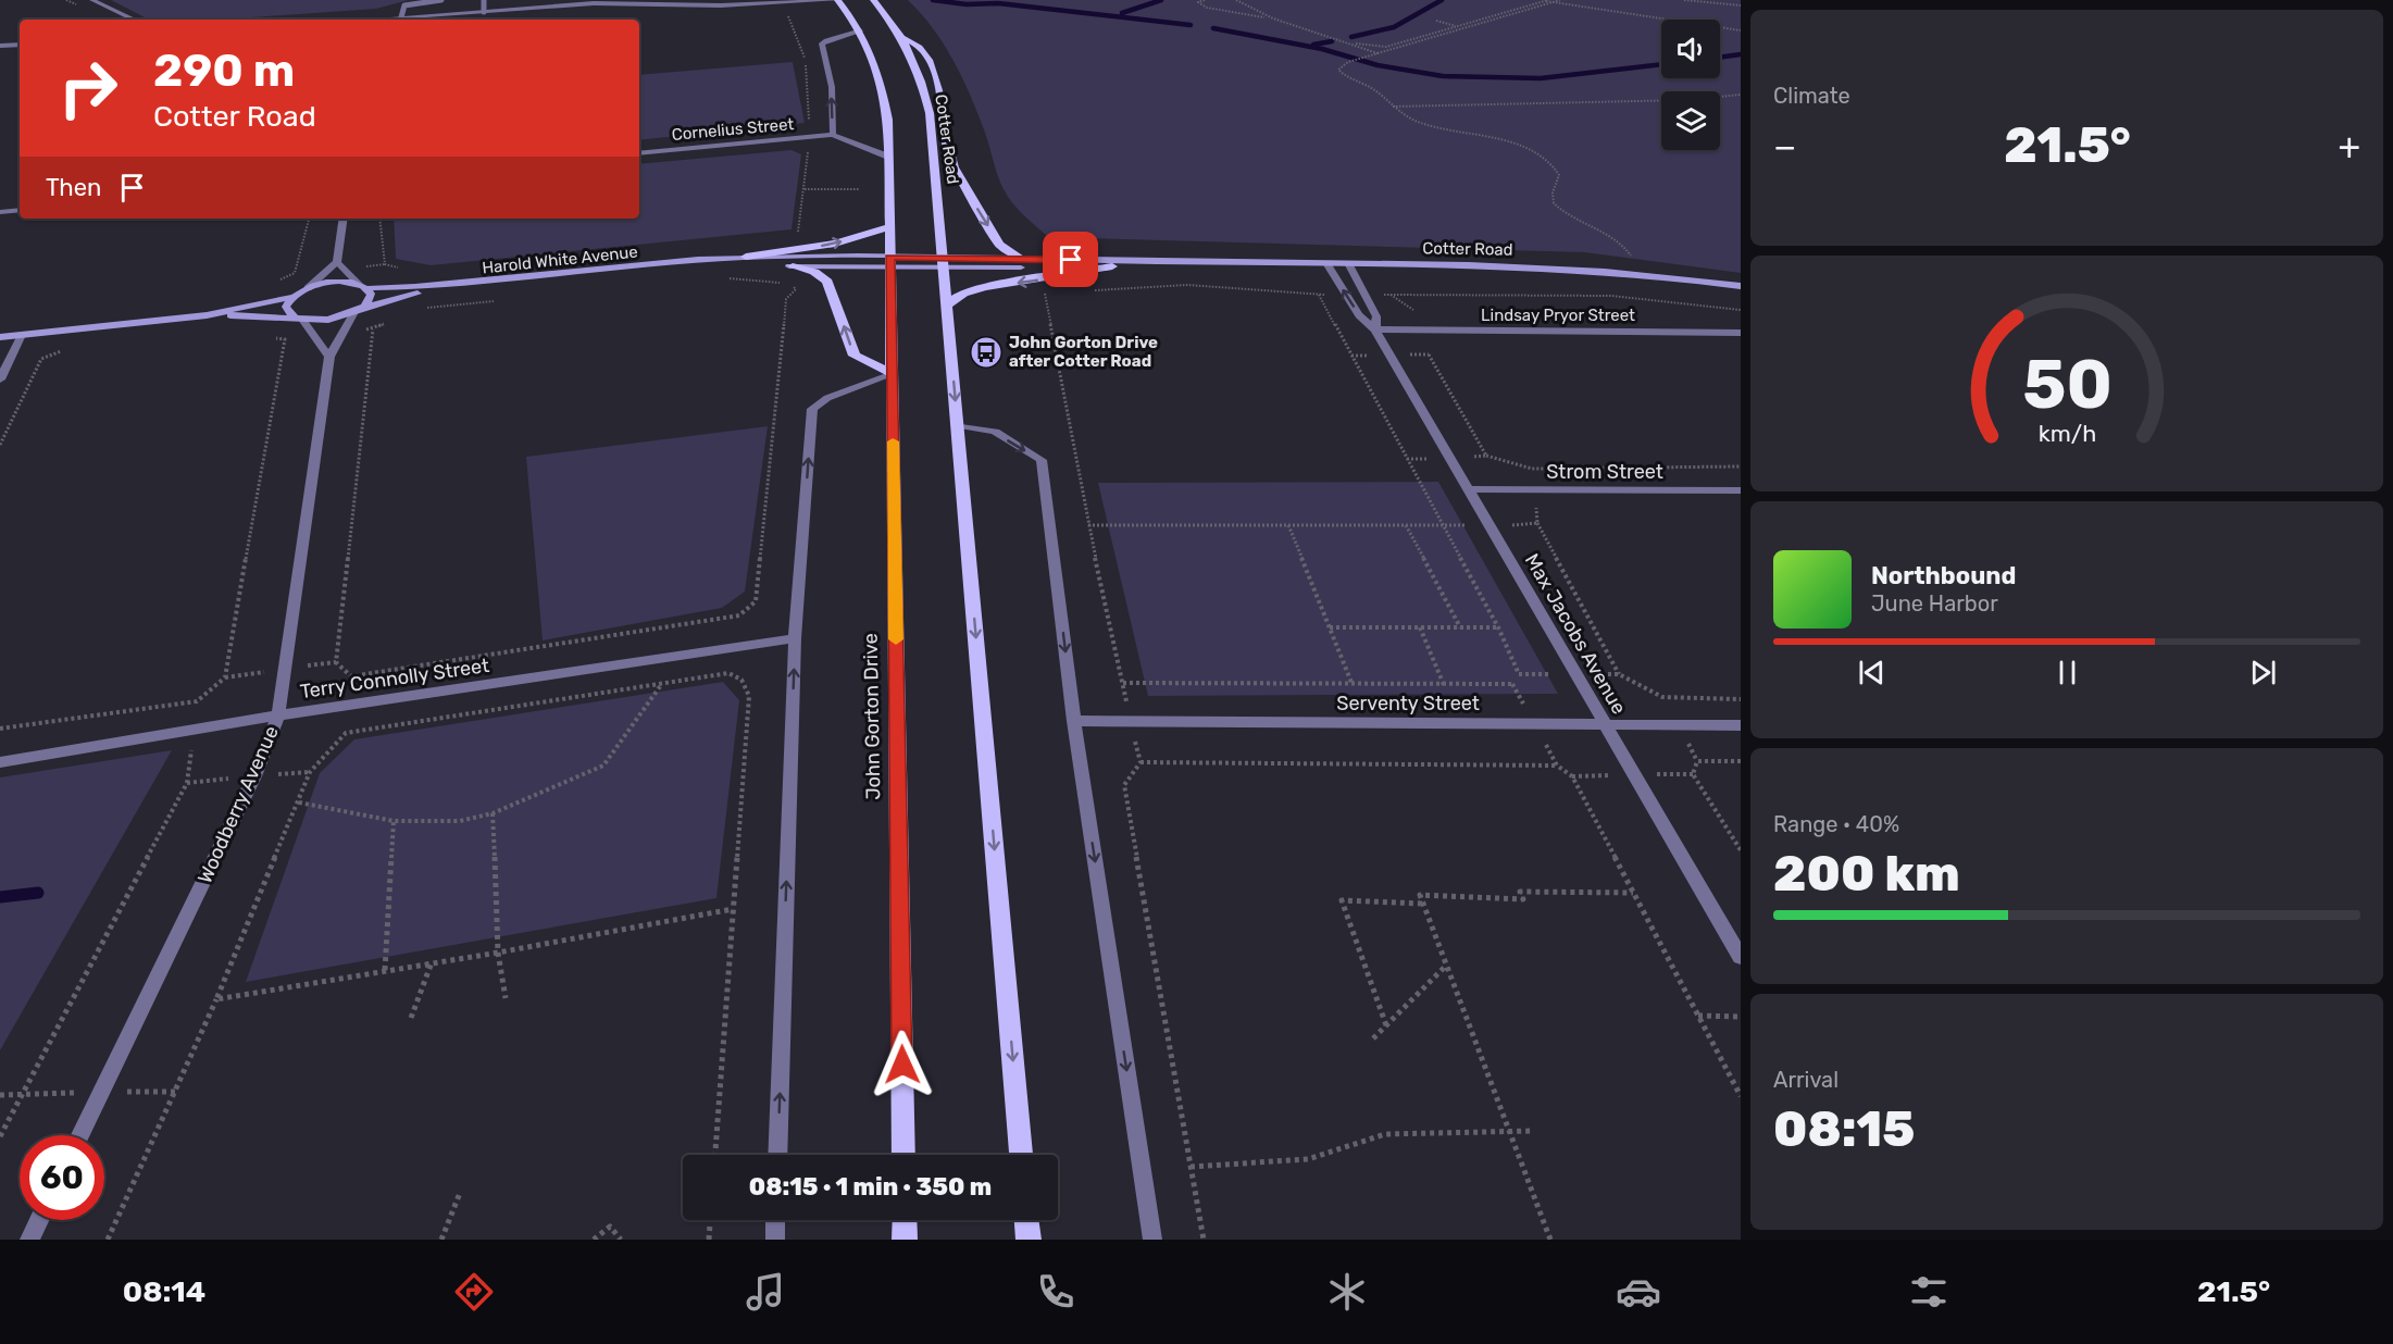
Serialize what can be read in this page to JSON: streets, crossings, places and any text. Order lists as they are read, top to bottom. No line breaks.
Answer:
{"streets":{"main road":["Cotter Road","John Gorton Drive"],"street":["Cornelius Street","Harold White Avenue","Lindsay Pryor Street","Strom Street","Max Jacobs Avenue","Terry Connolly Street","Serventy Street","Woodberry Avenue"]},"crossings":[["Cotter Road","Harold White Avenue"],["Cotter Road","Max Jacobs Avenue"],["Cotter Road","John Gorton Drive"],["Harold White Avenue","John Gorton Drive"],["Harold White Avenue","Woodberry Avenue"],["Lindsay Pryor Street","Max Jacobs Avenue"],["Strom Street","Max Jacobs Avenue"],["Max Jacobs Avenue","Serventy Street"],["Terry Connolly Street","Woodberry Avenue"]],"places":{"bus stop":["John Gorton Drive after Cotter Road"]},"page":{"tile":["Climate",["Range · 40%","200 km"],["Arrival","08:15"]],"turn":["290 m","Cotter Road"],"heat":["−","21.5°","+"],"then":"Then","song":["Northbound","June Harbor"],"limit":"60","trip":"08:15 · 1 min · 350 m","tabs":["08:14","21.5°"],"gauge":["50","km/h"]}}
